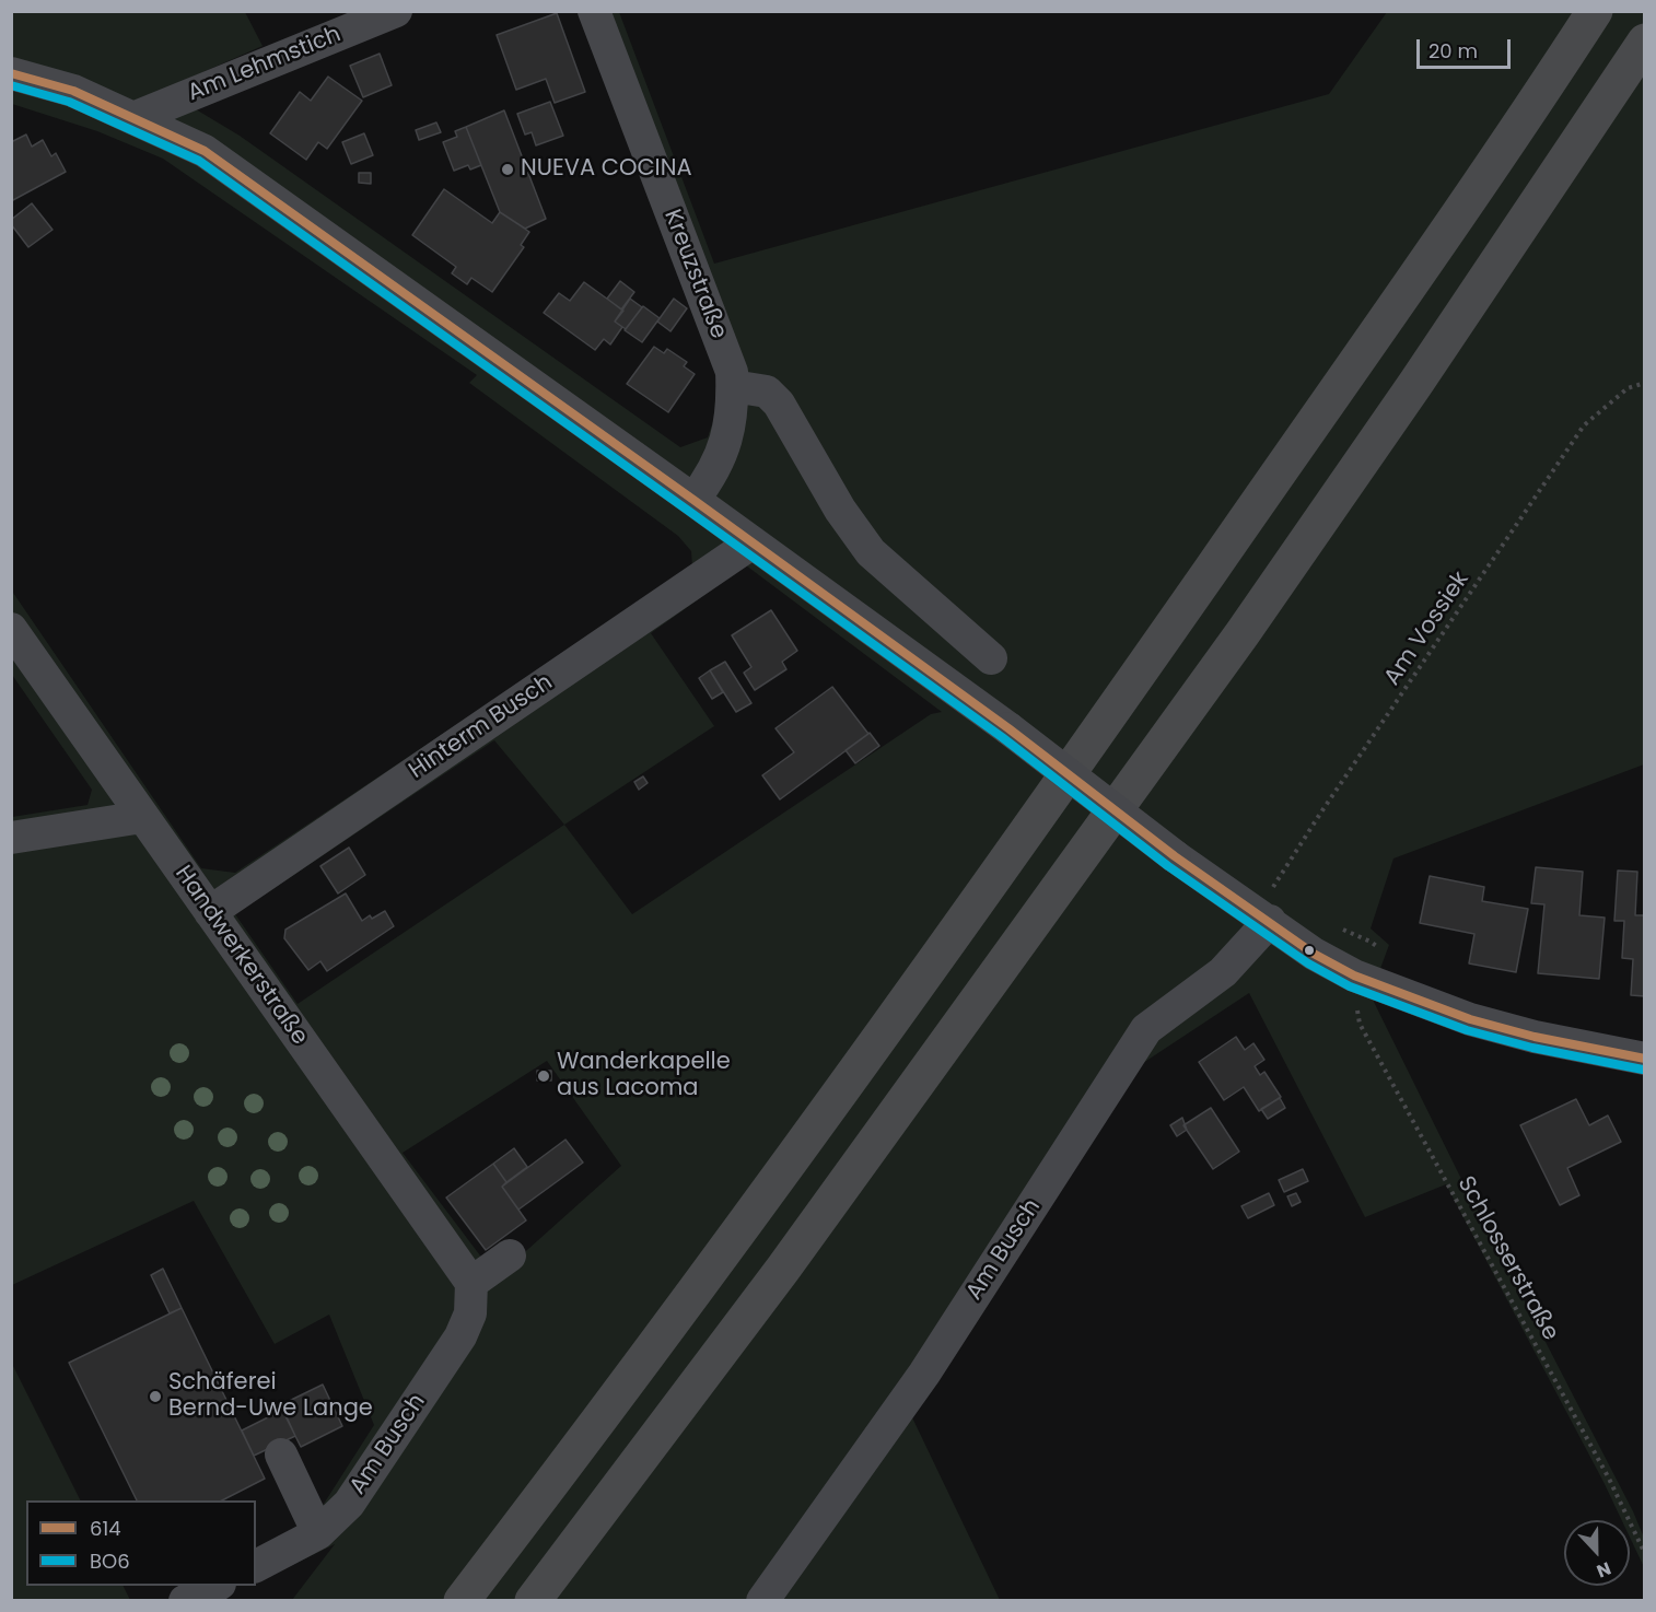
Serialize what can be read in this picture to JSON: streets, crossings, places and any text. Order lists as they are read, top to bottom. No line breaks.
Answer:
{"streets":{"street":["Am Lehmstich","Kreuzstraße","Hinterm Busch","Handwerkerstraße","Am Busch"],"path":["Am Vossiek","Schlosserstraße"]},"crossings":[["Am Vossiek","Am Busch"],["Hinterm Busch","Handwerkerstraße"],["Handwerkerstraße","Am Busch"]],"places":["NUEVA COCINA","Wanderkapelle aus Lacoma","Schäferei Bernd-Uwe Lange"],"lines":["transit line 614","transit line BO6"],"legend":["614","BO6"],"scale_bar":"20 m","north":"bottom"}
